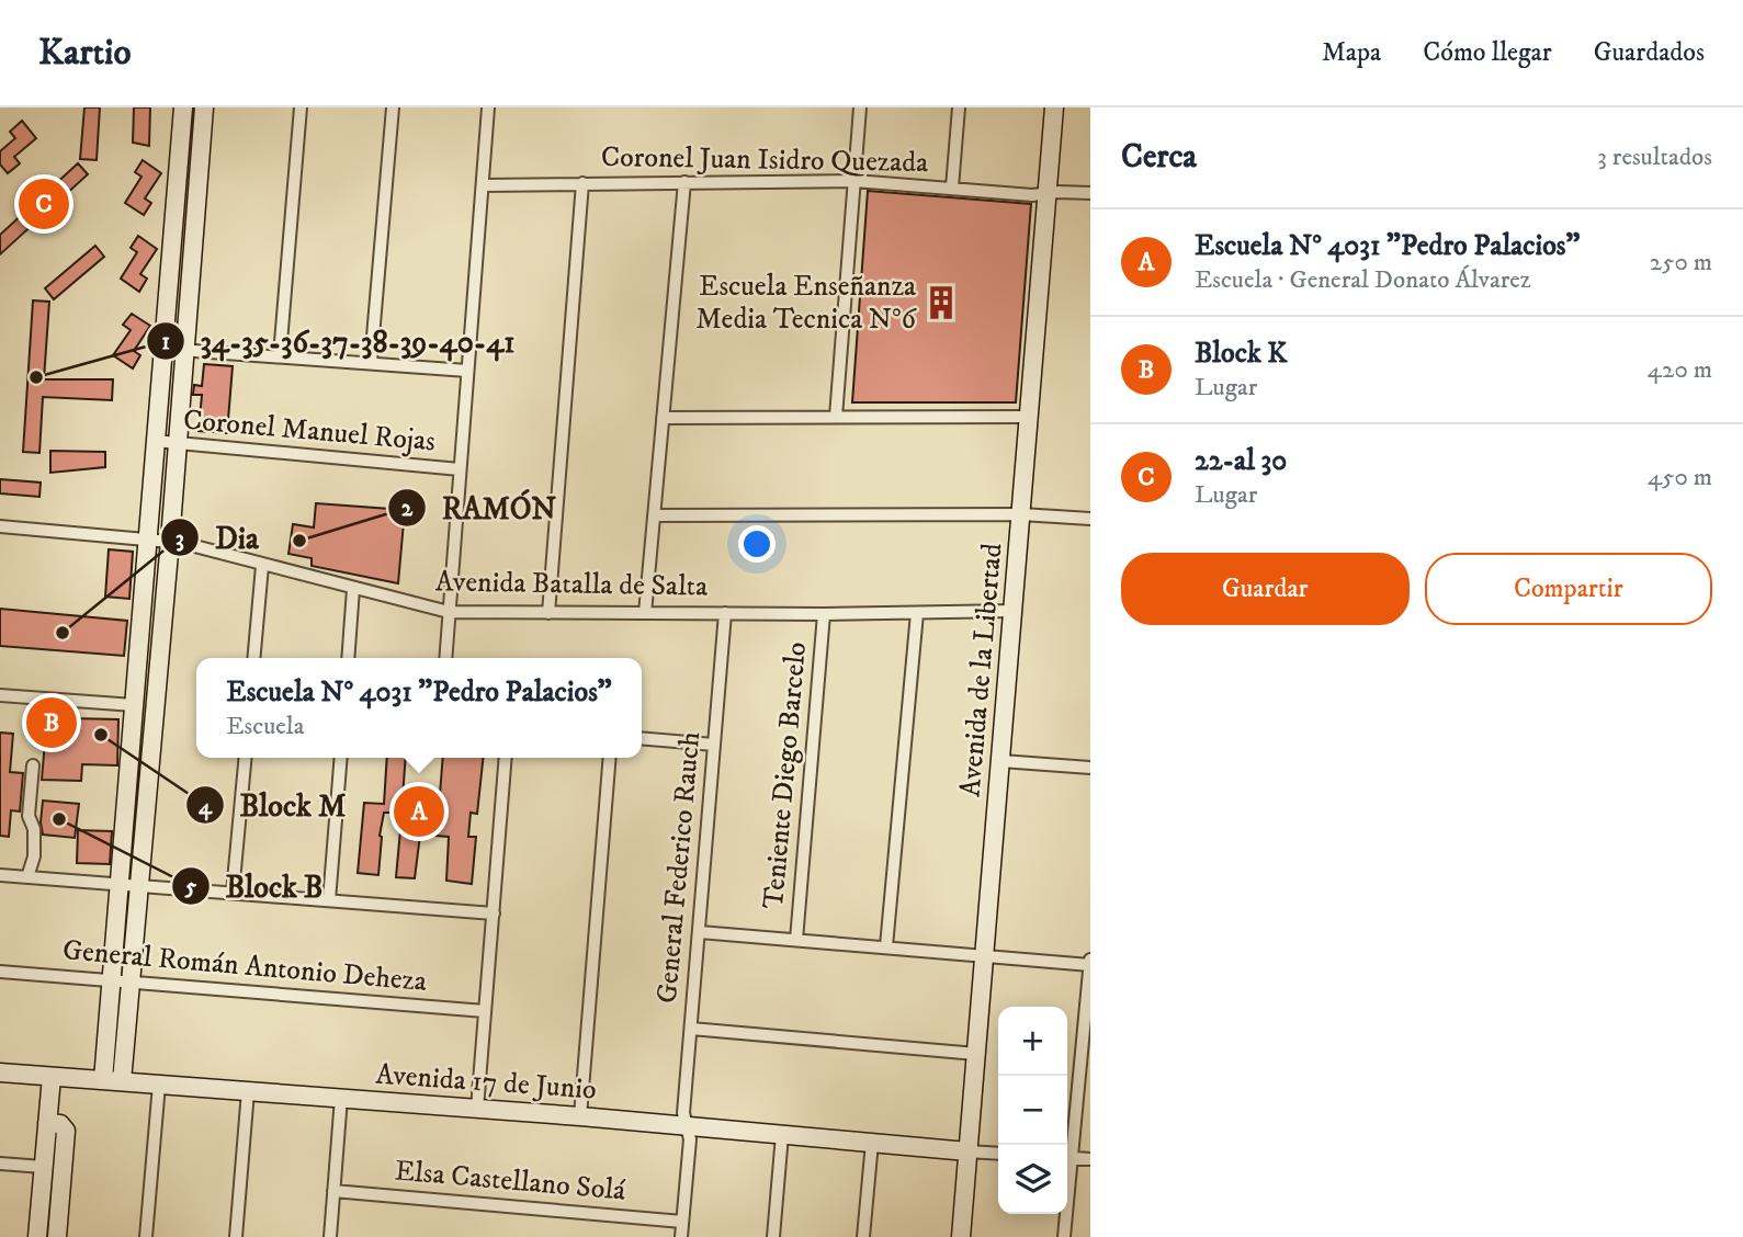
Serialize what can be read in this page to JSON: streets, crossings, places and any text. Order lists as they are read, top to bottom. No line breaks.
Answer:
{"streets":{"street":["Coronel Juan Isidro Quezada","Coronel Manuel Rojas","Avenida Batalla de Salta","Avenida de la Libertad","Teniente Diego Barcelo","General Federico Rauch","General Román Antonio Deheza","Avenida 17 de Junio","Elsa Castellano Solá"]},"crossings":[["Coronel Juan Isidro Quezada","Avenida de la Libertad"],["Avenida Batalla de Salta","Avenida de la Libertad"],["Avenida Batalla de Salta","Teniente Diego Barcelo"],["Avenida Batalla de Salta","General Federico Rauch"],["Avenida de la Libertad","Avenida 17 de Junio"],["General Federico Rauch","Avenida 17 de Junio"],["General Federico Rauch","Elsa Castellano Solá"]],"places":{"building":["Escuela Enseñanza Media Tecnica N°6"],"other":["34-35-36-37-38-39-40-41","RAMÓN","Dia","Block M","Block B"]},"page":{"header":"Kartio","nav":["Mapa","Cómo llegar","Guardados"],"heading":["Cerca","3 resultados"],"pins":["C","B","A"],"list":[{"mark":"A","name":"Escuela N° 4031 \"Pedro Palacios\"","note":"Escuela · General Donato Álvarez","value":"250 m"},{"mark":"B","name":"Block K","note":"Lugar","value":"420 m"},{"mark":"C","name":"22-al 30","note":"Lugar","value":"450 m"}],"buttons":["Guardar","Compartir"],"popup":["Escuela N° 4031 \"Pedro Palacios\"","Escuela"],"map_buttons":["+","−"]}}
